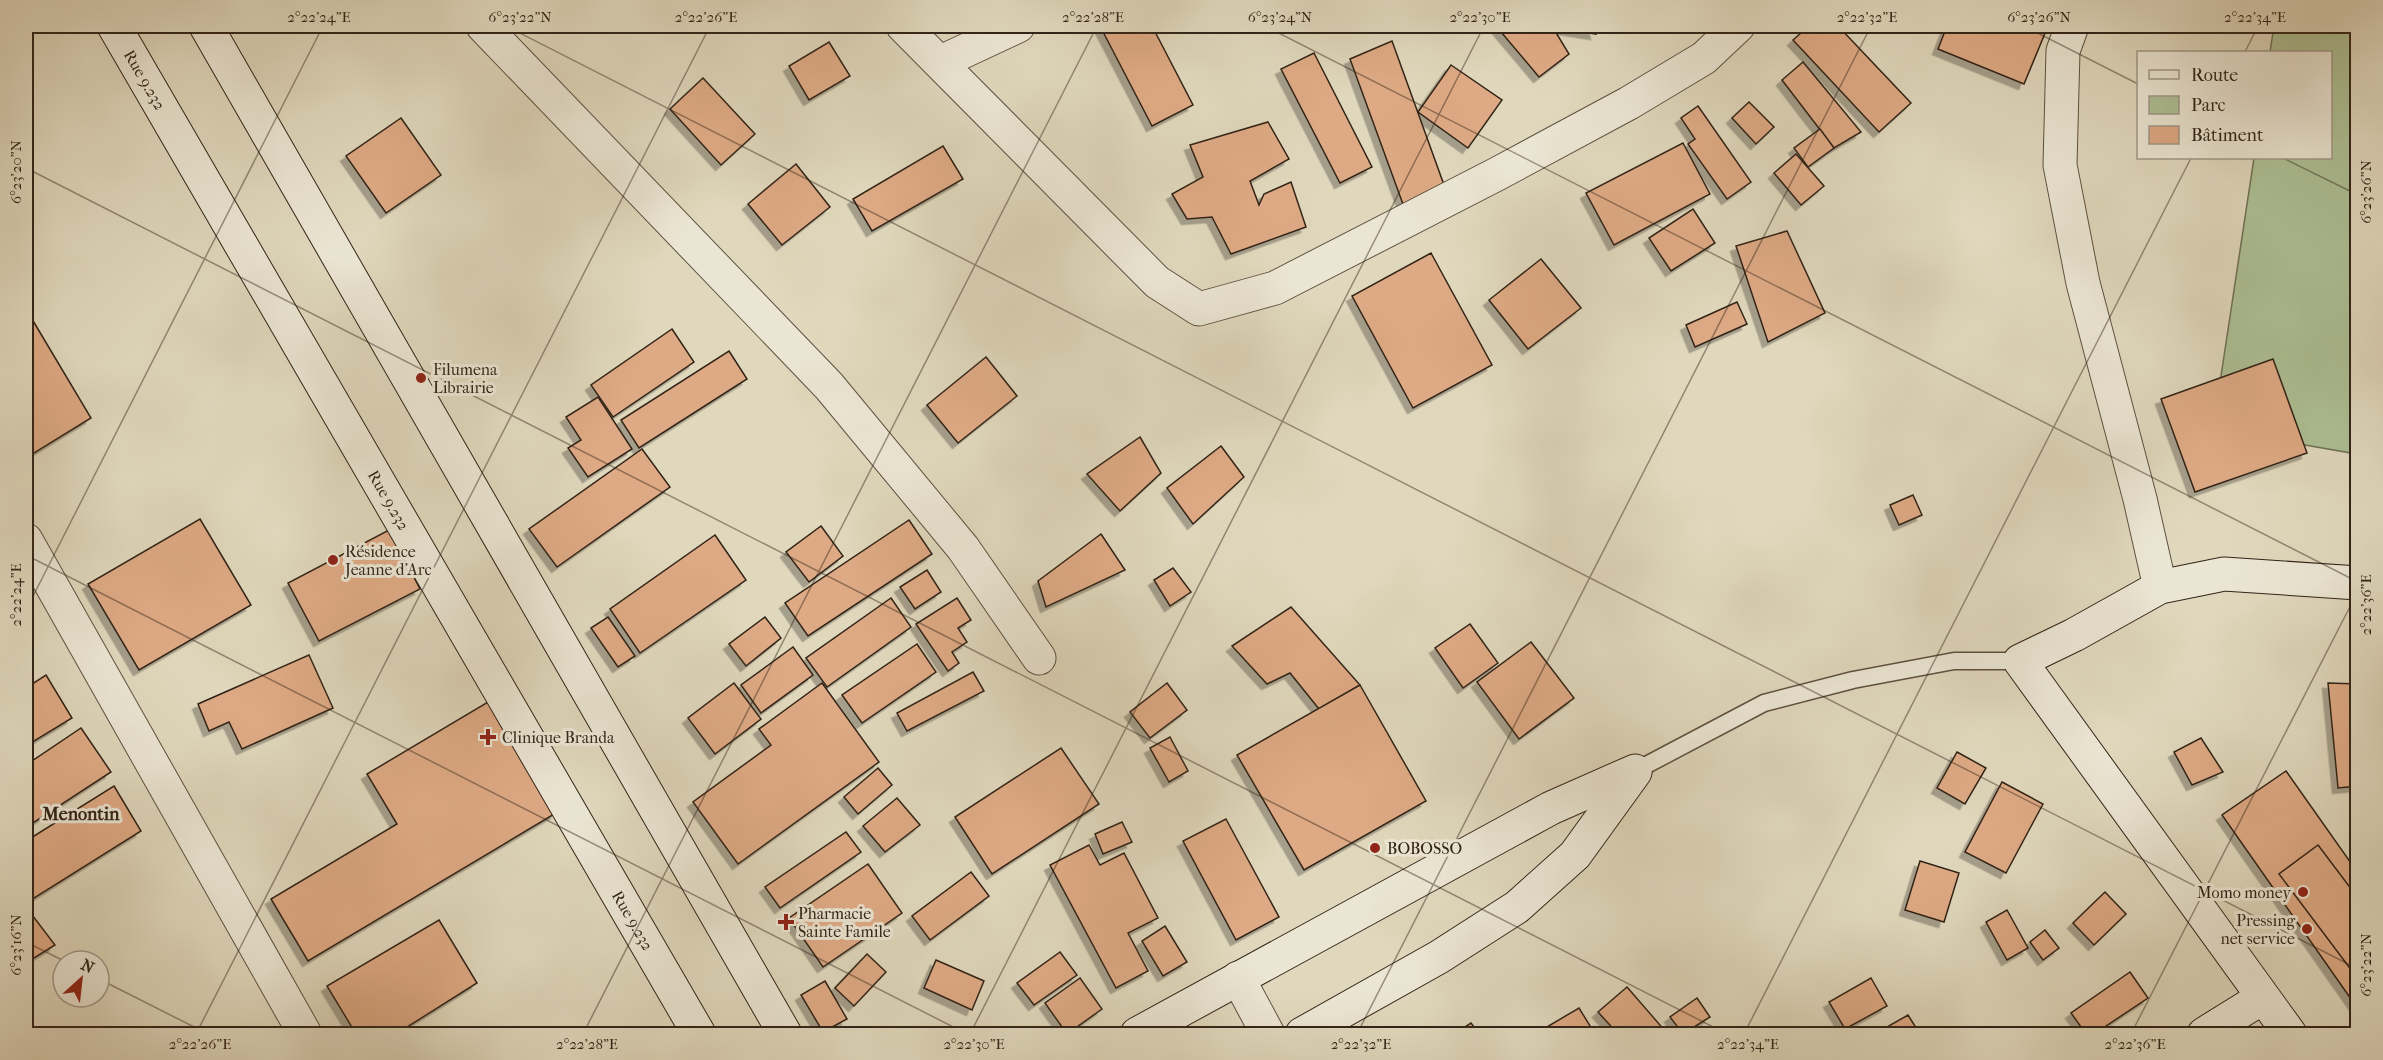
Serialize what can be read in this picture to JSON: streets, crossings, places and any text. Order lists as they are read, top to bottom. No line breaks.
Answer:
{"streets":{"street":["Rue 9.232"]},"districts":["Menontin"],"places":{"other":["Filumena Librairie","Résidence Jeanne d'Arc","BOBOSSO","Momo money","Pressing net service"],"health":["Clinique Branda","Pharmacie Sainte Famile"]},"legend":["Route","Parc","Bâtiment"],"north":"top right","coordinates":["2°22'24\"E","6°23'22\"N","2°22'26\"E","2°22'28\"E","6°23'24\"N","2°22'30\"E","2°22'32\"E","6°23'26\"N","2°22'34\"E","6°23'20\"N","2°22'36\"E","6°23'16\"N"]}
